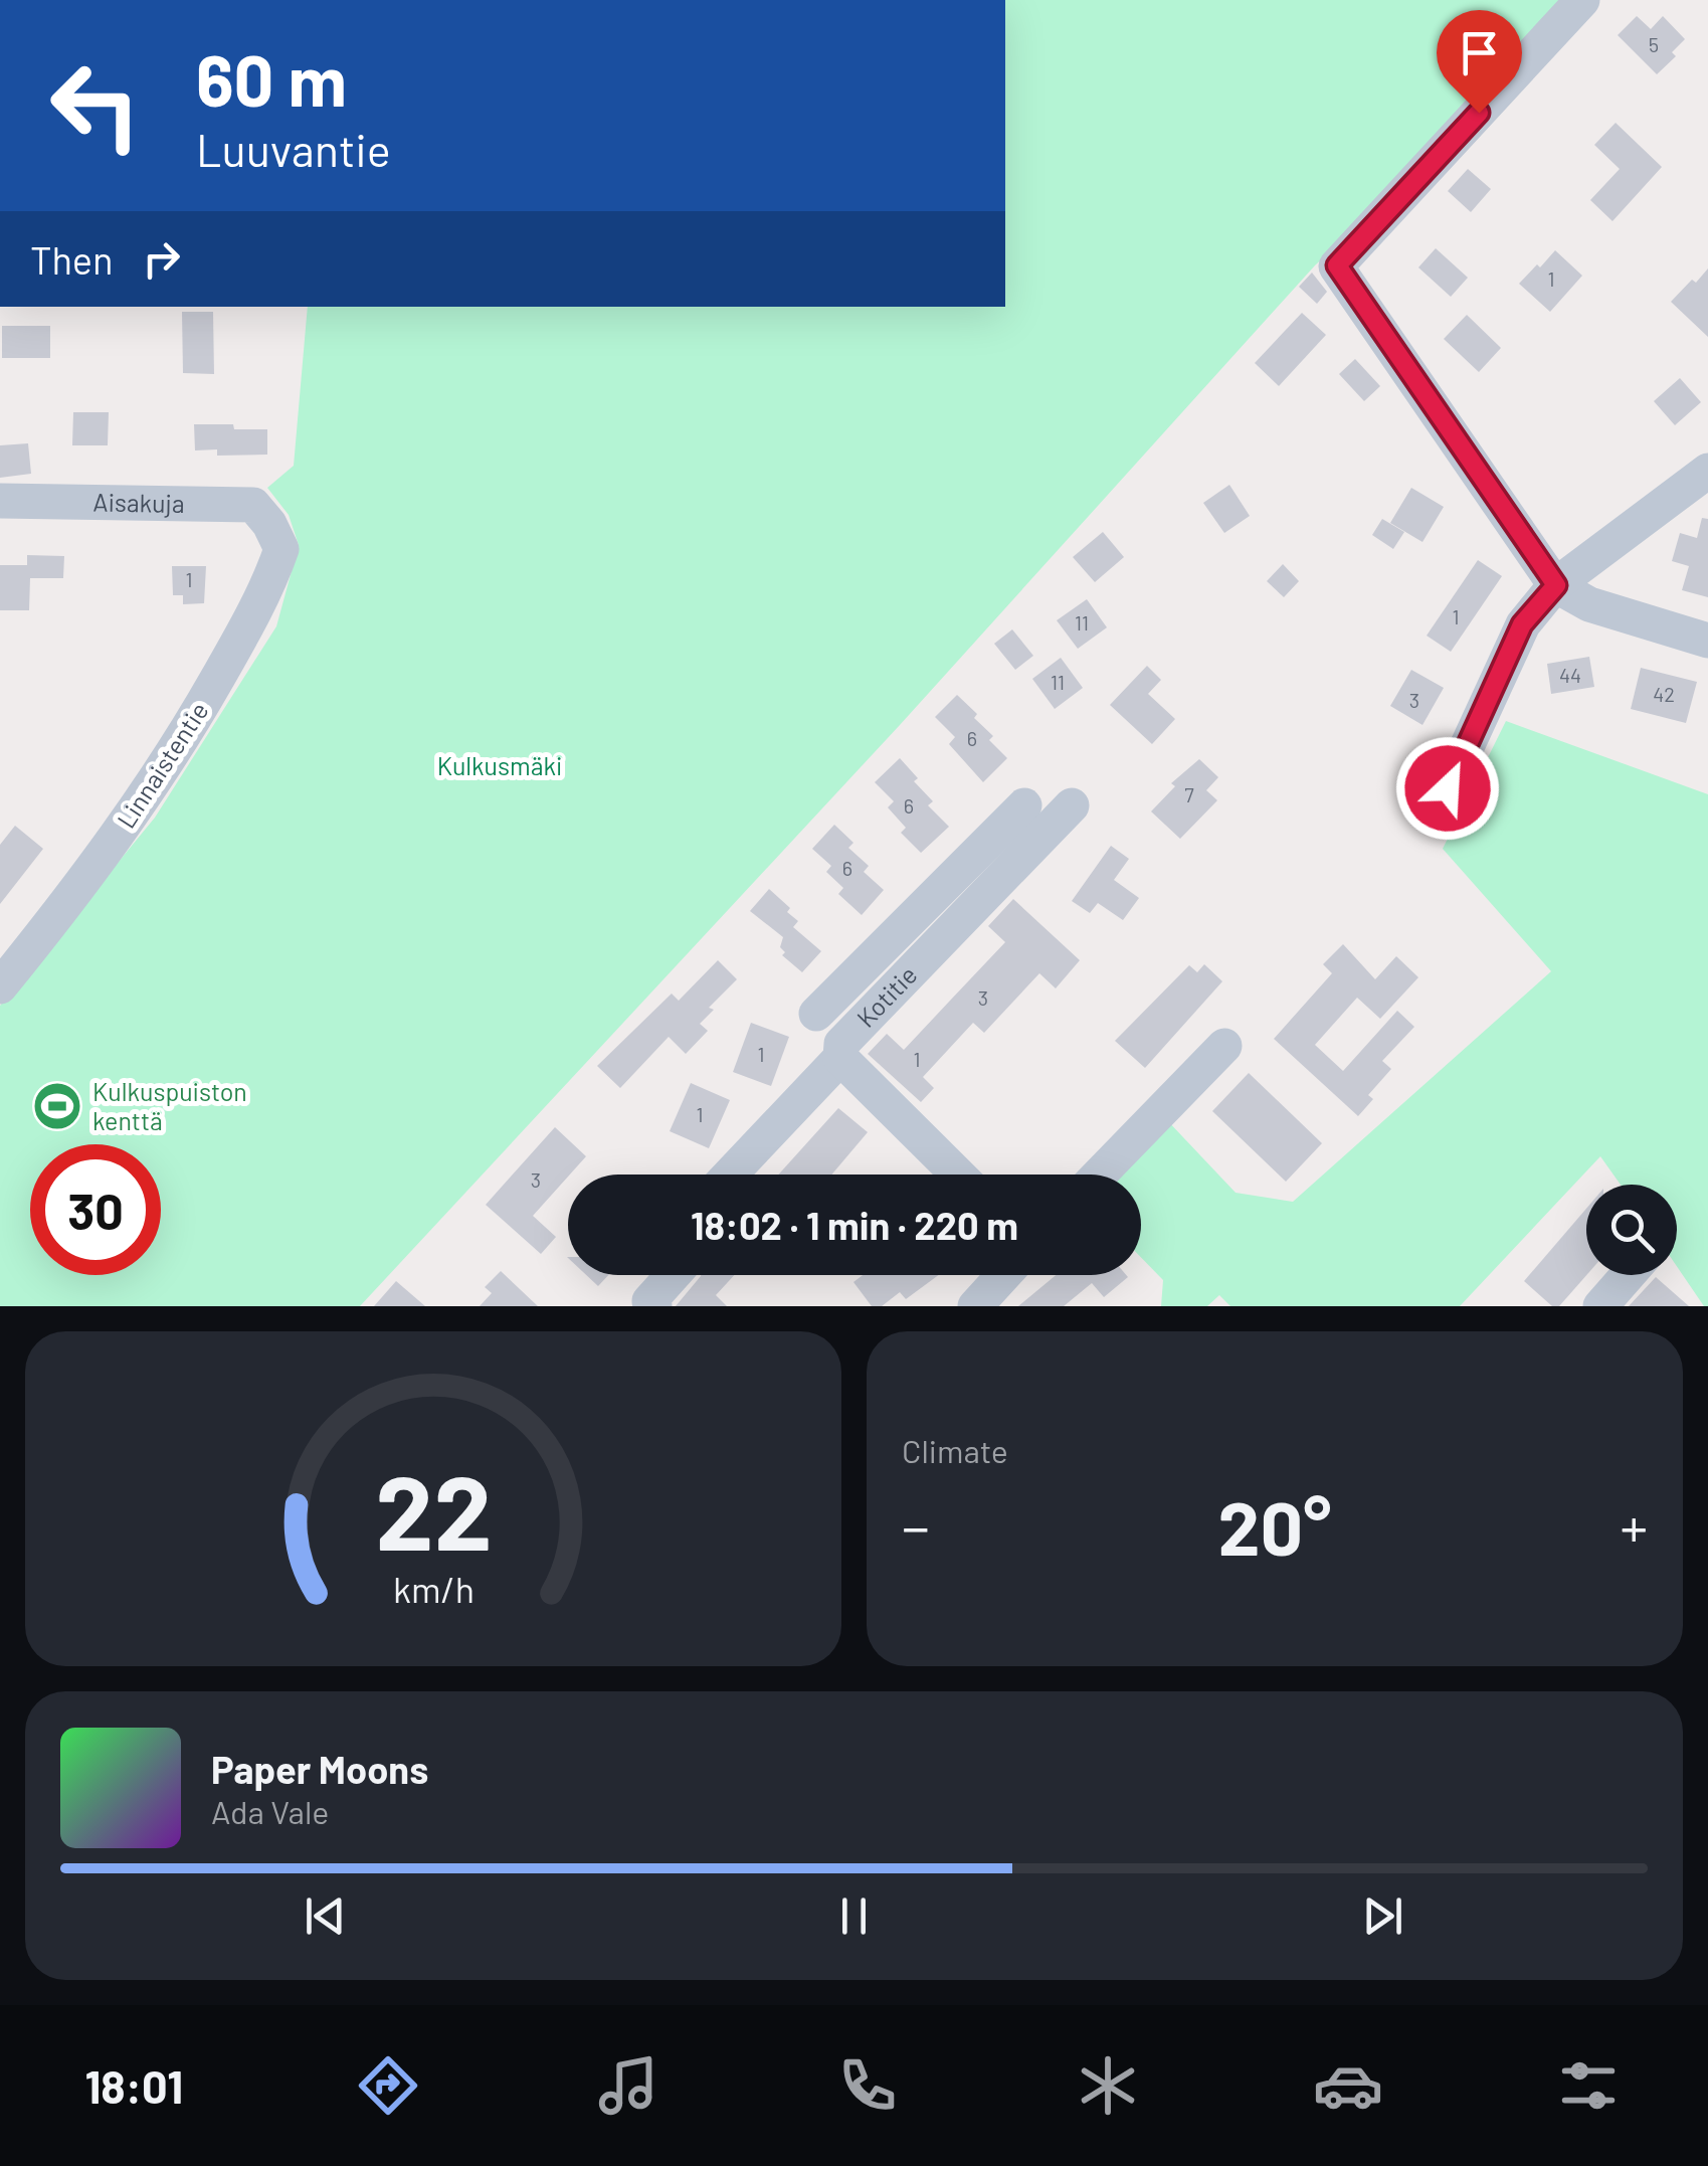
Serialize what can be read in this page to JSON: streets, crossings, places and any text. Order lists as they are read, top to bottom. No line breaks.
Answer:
{"streets":{"street":["Aisakuja","Linnaistentie","Kotitie"]},"crossings":[["Aisakuja","Linnaistentie"]],"parks":["Kulkusmäki"],"places":{"sports":["Kulkuspuiston kenttä"]},"house_numbers":["5","1","1","1","11","44","11","42","3","6","7","6","6","3","1","1","1","3"],"page":{"turn":["60 m","Luuvantie"],"then":"Then","limit":"30","trip":"18:02 · 1 min · 220 m","tile":"Climate","heat":["−","20°","+"],"song":["Paper Moons","Ada Vale"],"tabs":"18:01","gauge":["22","km/h"]}}
